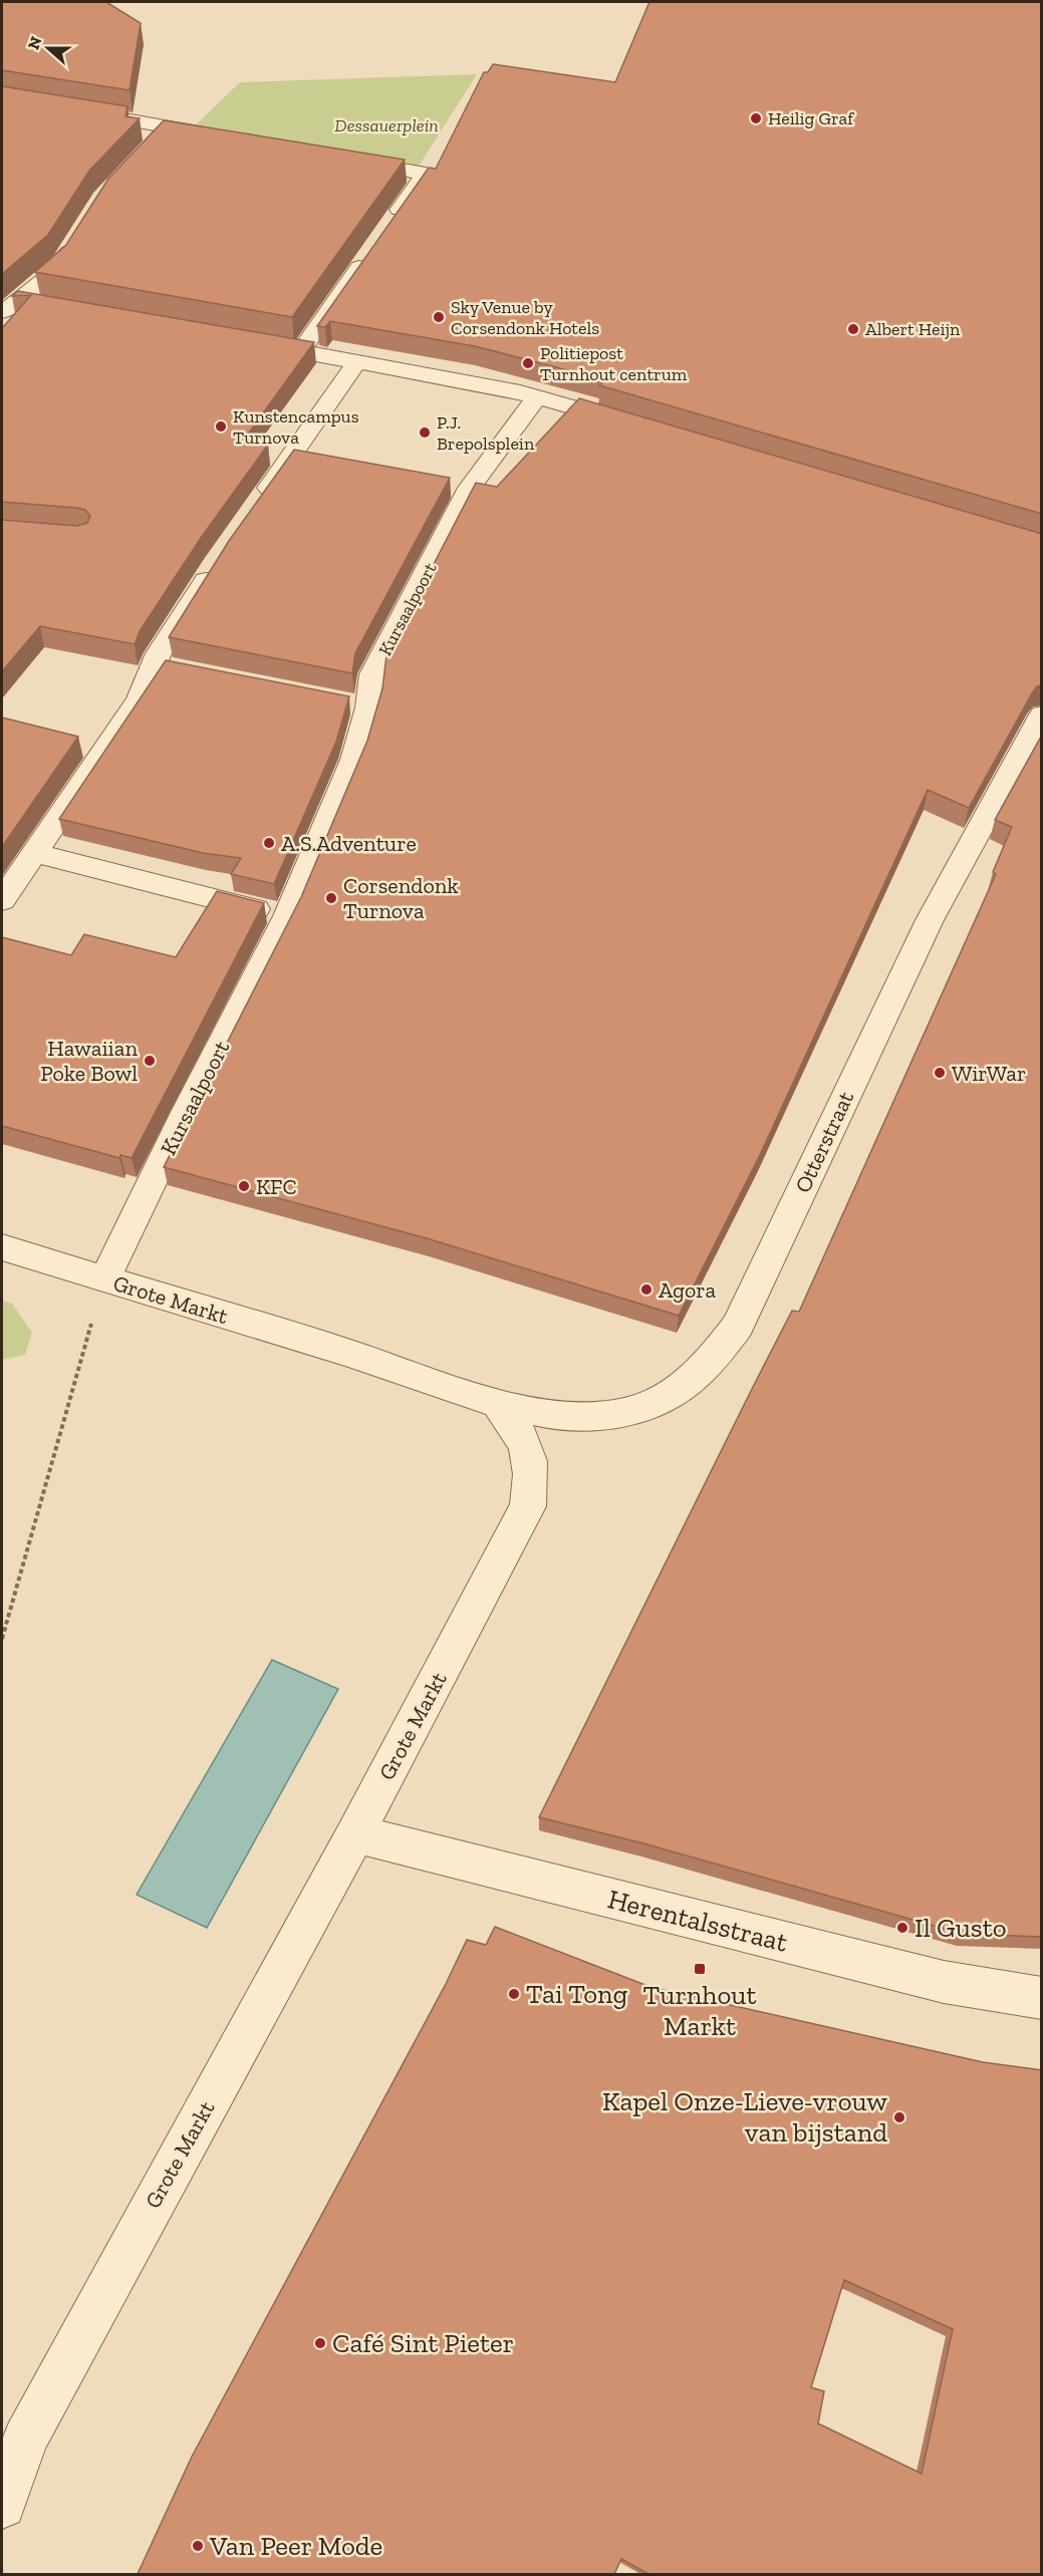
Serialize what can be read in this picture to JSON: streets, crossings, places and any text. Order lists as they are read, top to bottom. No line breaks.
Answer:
{"streets":{"street":["Kursaalpoort","Otterstraat","Grote Markt","Herentalsstraat"]},"crossings":[["Kursaalpoort","Grote Markt"],["Otterstraat","Grote Markt"],["Grote Markt","Herentalsstraat"]],"parks":["Dessauerplein"],"places":{"other":["Heilig Graf","Sky Venue by Corsendonk Hotels","Albert Heijn","Politiepost Turnhout centrum","Kunstencampus Turnova","P.J. Brepolsplein","A.S.Adventure","Corsendonk Turnova","Hawaiian Poke Bowl","WirWar","KFC","Agora","Il Gusto","Tai Tong","Kapel Onze-Lieve-vrouw van bijstand","Café Sint Pieter","Van Peer Mode"],"transit":["Turnhout Markt"]},"north":"left"}
